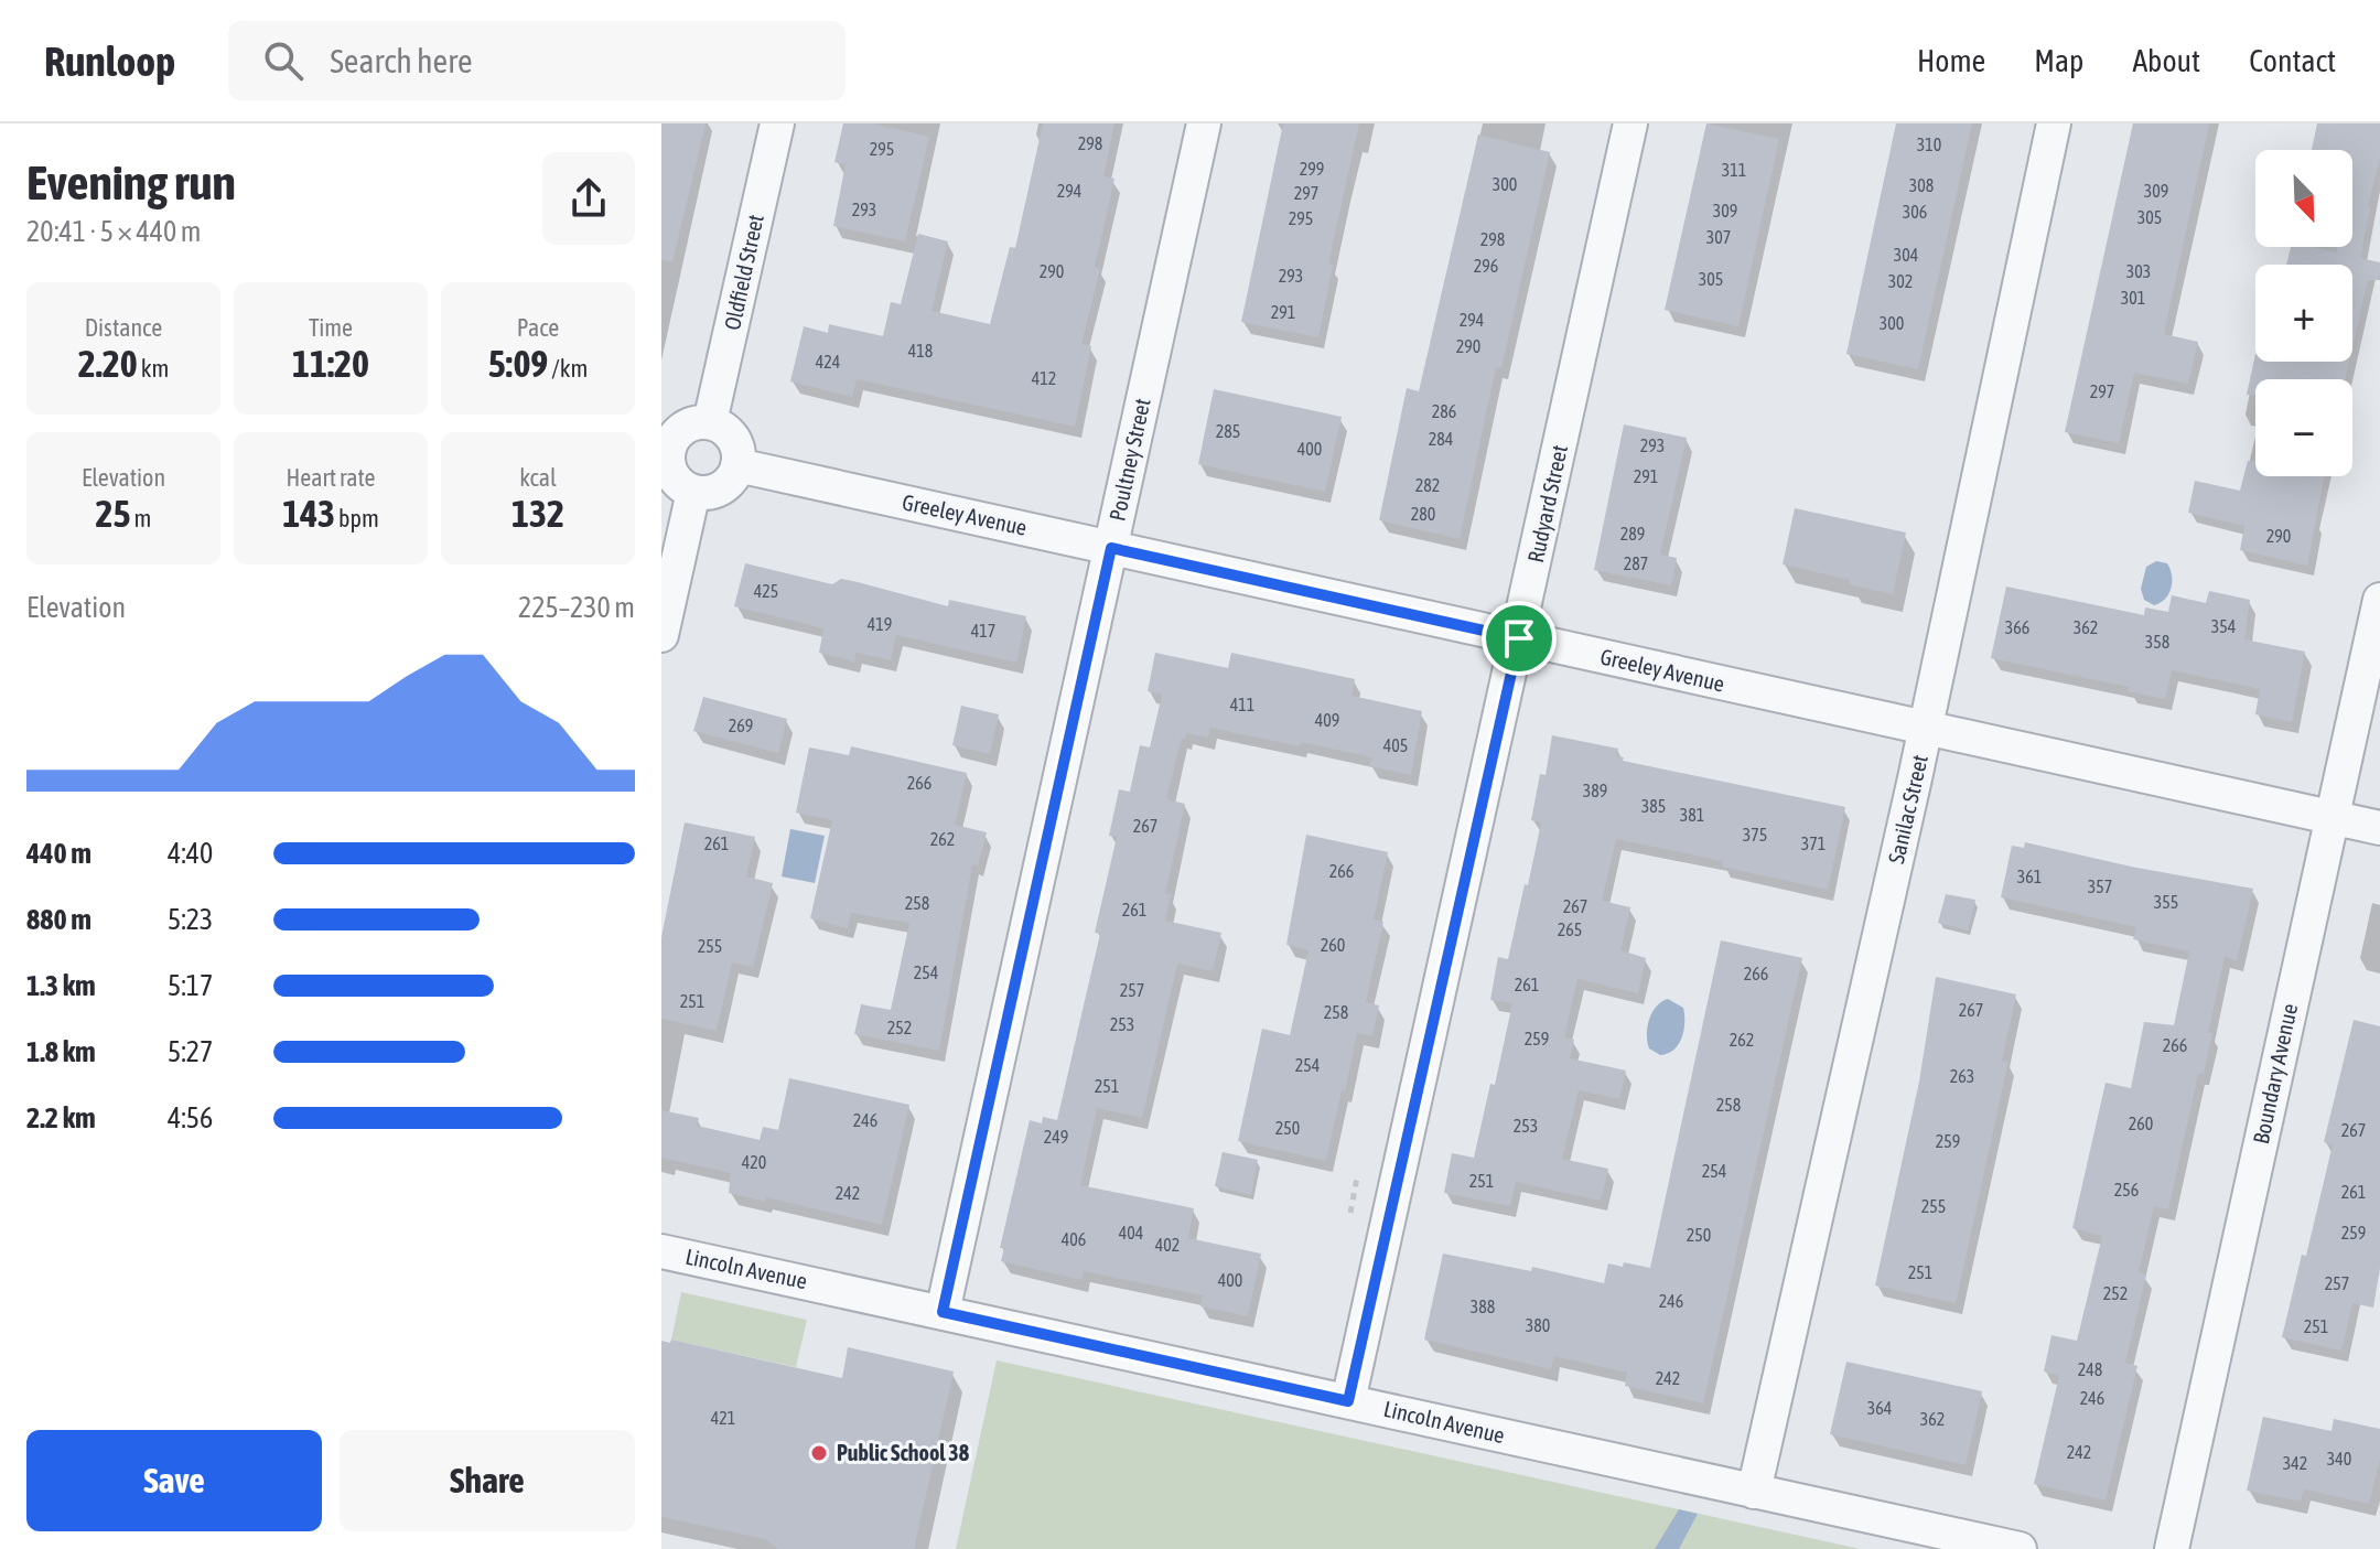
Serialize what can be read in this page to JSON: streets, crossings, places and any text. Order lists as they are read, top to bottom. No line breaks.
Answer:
{"streets":{"street":["Oldfield Street","Poultney Street","Rudyard Street","Greeley Avenue","Sanilac Street","Boundary Avenue","Lincoln Avenue"]},"crossings":[["Oldfield Street","Greeley Avenue"],["Poultney Street","Greeley Avenue"],["Poultney Street","Lincoln Avenue"],["Rudyard Street","Greeley Avenue"],["Rudyard Street","Lincoln Avenue"],["Greeley Avenue","Sanilac Street"],["Greeley Avenue","Boundary Avenue"],["Sanilac Street","Lincoln Avenue"]],"places":["Public School 38"],"house_numbers":["298","310","295","299","311","300","308","294","309","297","293","309","306","305","295","307","298","304","296","290","303","293","305","302","301","291","294","300","290","418","424","412","297","286","285","284","293","400","291","282","280","289","290","287","425","419","354","366","362","417","358","411","409","269","405","266","389","385","381","267","375","262","261","371","266","361","357","355","258","267","261","265","260","255","254","266","261","257","251","267","258","253","252","259","262","266","254","263","251","258","246","260","253","250","267","249","259","420","254","251","256","261","242","255","404","259","250","406","402","251","400","257","252","246","388","380","251","248","242","246","364","421","362","242","340","342"],"north":"bottom right","page":{"header":"Runloop","search":"Search here","nav":["Home","Map","About","Contact"],"heading":["Evening run","20:41 · 5 × 440 m"],"map_buttons":["+","−"],"stats":[["Distance","2.20 km"],["Time","11:20"],["Pace","5:09 /km"],["Elevation","25 m"],["Heart rate","143 bpm"],["kcal","132"]],"chart":["Elevation","225–230 m"],"list":[{"name":"440 m","note":"4:40"},{"name":"880 m","note":"5:23"},{"name":"1.3 km","note":"5:17"},{"name":"1.8 km","note":"5:27"},{"name":"2.2 km","note":"4:56"}],"buttons":["Save","Share"]}}
